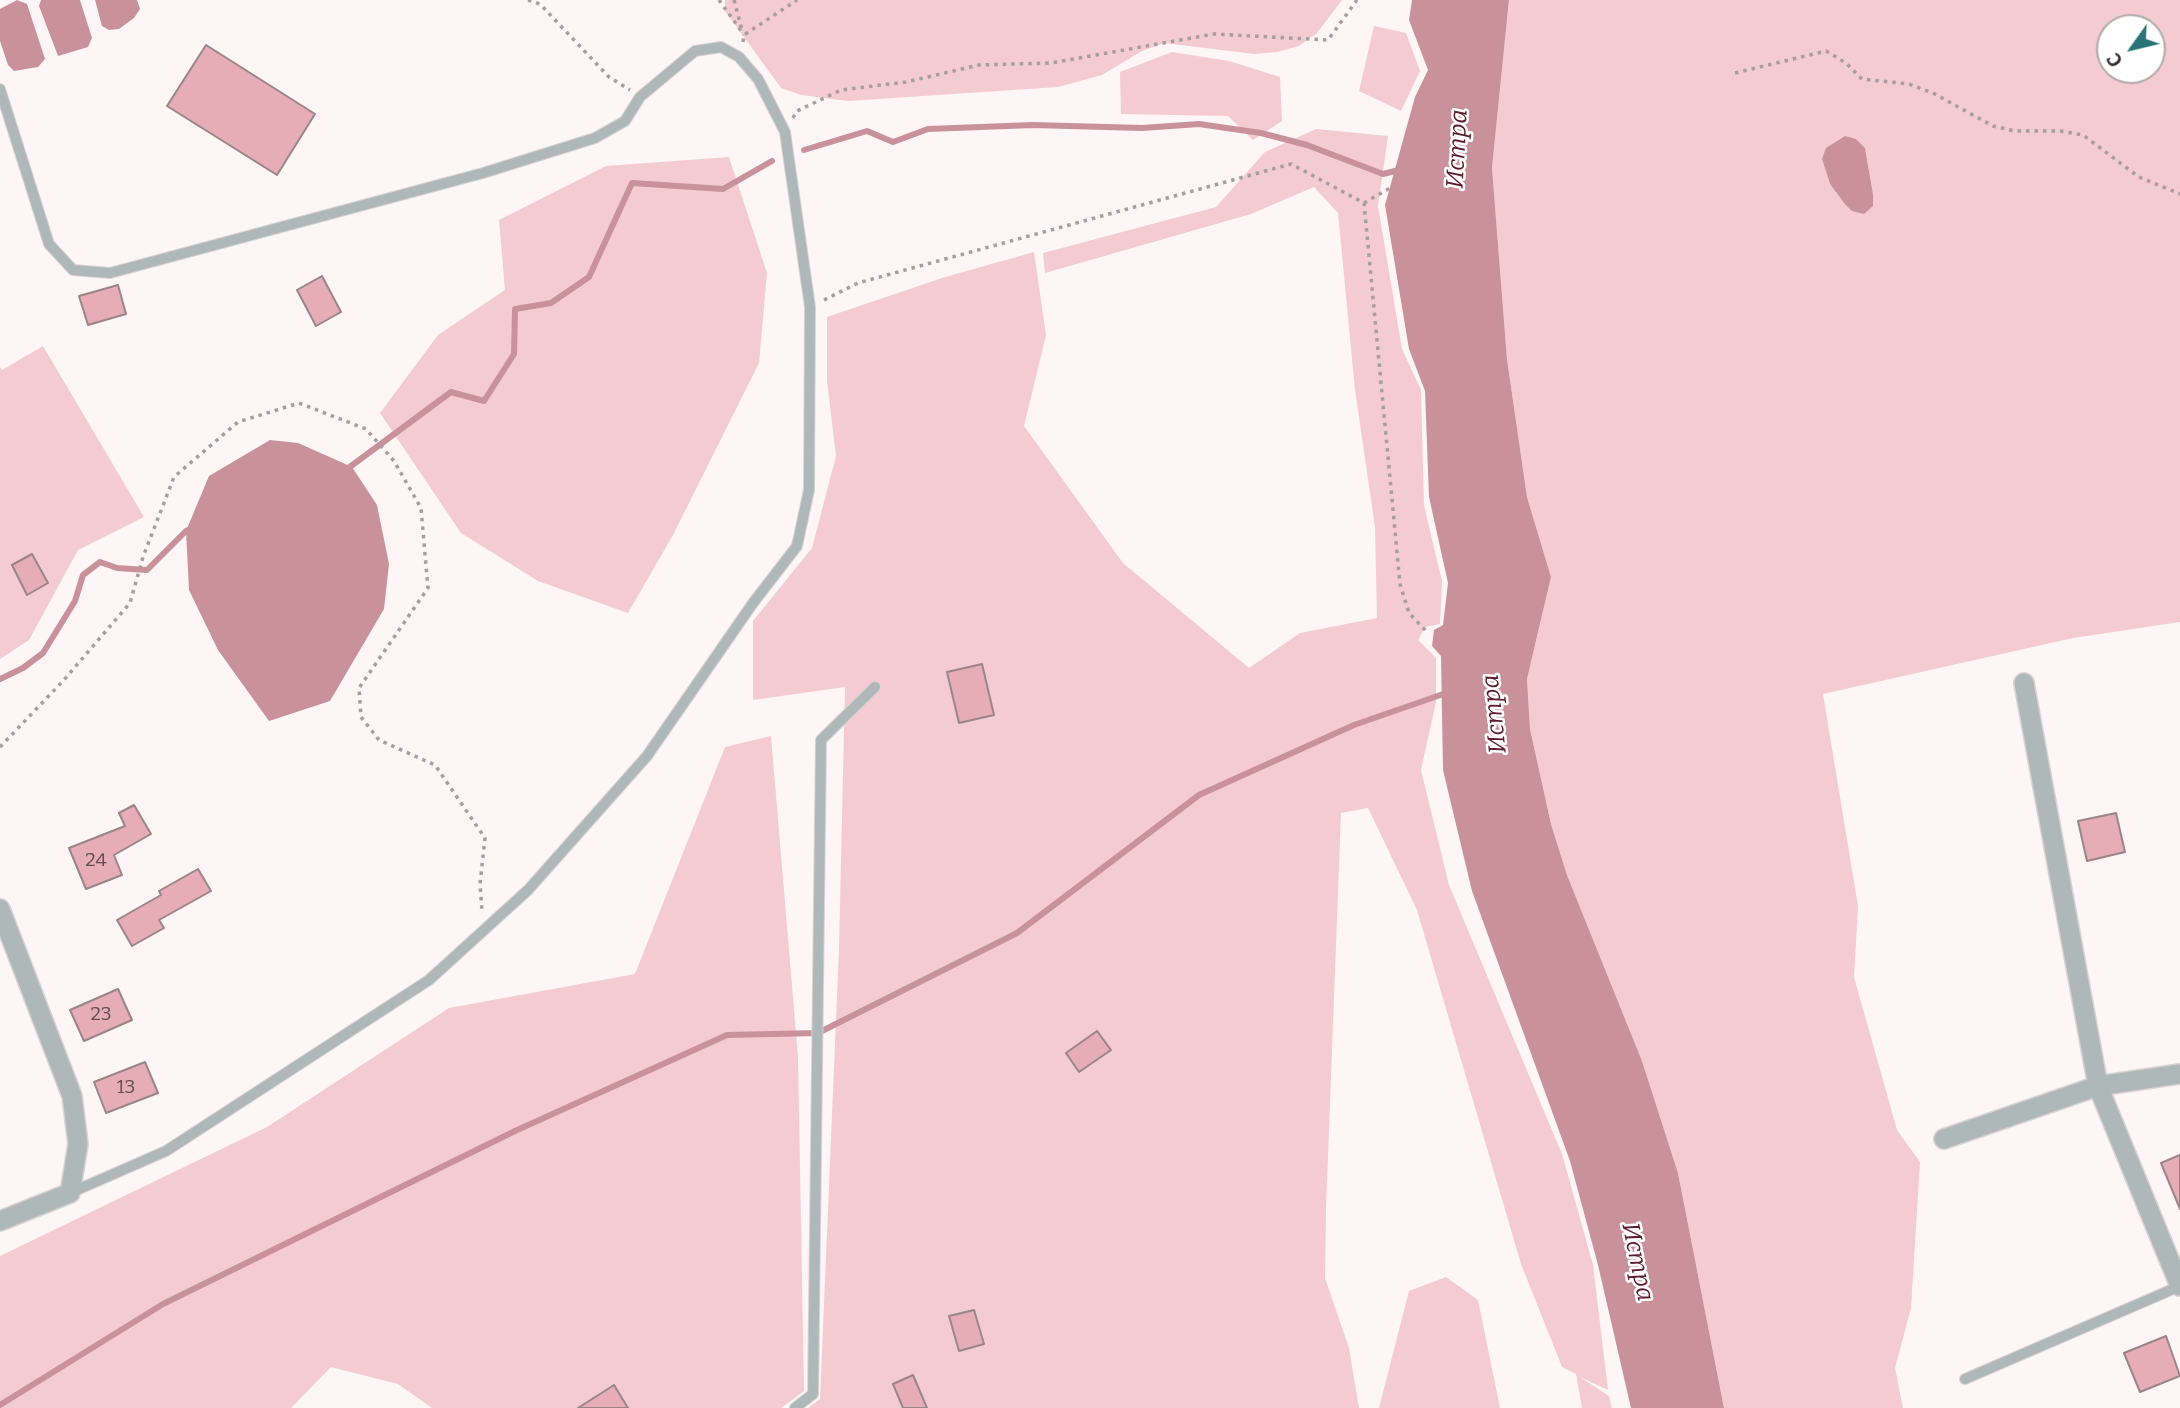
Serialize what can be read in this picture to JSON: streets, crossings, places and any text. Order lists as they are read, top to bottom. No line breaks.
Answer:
{"water":["Истра"],"house_numbers":["24","23","13"],"north":"bottom left"}
